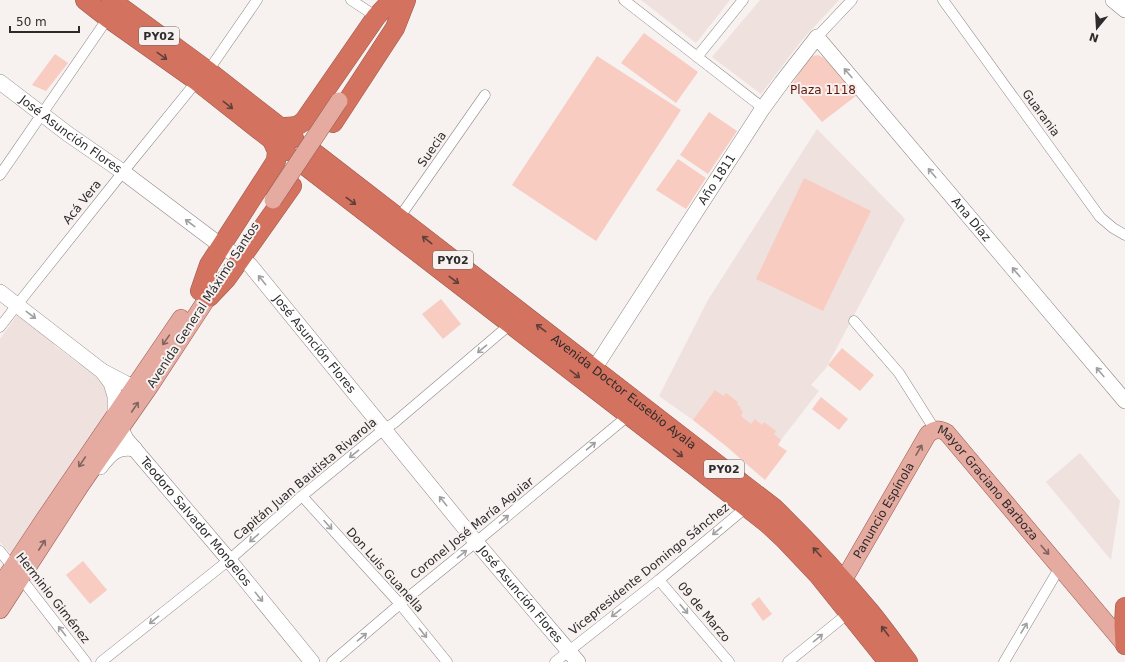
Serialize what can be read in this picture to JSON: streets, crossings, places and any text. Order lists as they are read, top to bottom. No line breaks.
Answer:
{"streets":{"highway":["PY02","Avenida Doctor Eusebio Ayala"],"main road":["Avenida General Máximo Santos","Mayor Graciano Barboza","Panuncio Espínola"],"street":["Guarania","José Asunción Flores","Suecia","Año 1811","Acá Vera","Ana Díaz","Capitán Juan Bautista Rivarola","Teodoro Salvador Mongelos","Coronel José María Aguiar","Vicepresidente Domingo Sánchez","Don Luis Guanella","Herminio Giménez","09 de Marzo"]},"crossings":[["PY02","Acá Vera"],["José Asunción Flores","Acá Vera"],["José Asunción Flores","Avenida General Máximo Santos"],["José Asunción Flores","Capitán Juan Bautista Rivarola"],["José Asunción Flores","Coronel José María Aguiar"],["José Asunción Flores","Vicepresidente Domingo Sánchez"],["Suecia","Avenida Doctor Eusebio Ayala"],["Año 1811","Ana Díaz"],["Año 1811","Avenida Doctor Eusebio Ayala"],["Avenida General Máximo Santos","Teodoro Salvador Mongelos"],["Avenida General Máximo Santos","Herminio Giménez"],["Avenida Doctor Eusebio Ayala","Capitán Juan Bautista Rivarola"],["Avenida Doctor Eusebio Ayala","Panuncio Espínola"],["Avenida Doctor Eusebio Ayala","Coronel José María Aguiar"],["Avenida Doctor Eusebio Ayala","Vicepresidente Domingo Sánchez"],["Capitán Juan Bautista Rivarola","Teodoro Salvador Mongelos"],["Capitán Juan Bautista Rivarola","Don Luis Guanella"],["Mayor Graciano Barboza","Panuncio Espínola"],["Coronel José María Aguiar","Don Luis Guanella"],["Vicepresidente Domingo Sánchez","09 de Marzo"]],"one_way":["José Asunción Flores","Ana Díaz","Capitán Juan Bautista Rivarola","Mayor Graciano Barboza","Panuncio Espínola","Teodoro Salvador Mongelos","Coronel José María Aguiar","Vicepresidente Domingo Sánchez","Don Luis Guanella","Herminio Giménez","09 de Marzo"],"parks":["Plaza 1118"],"scale_bar":"50 m","north":"bottom"}
